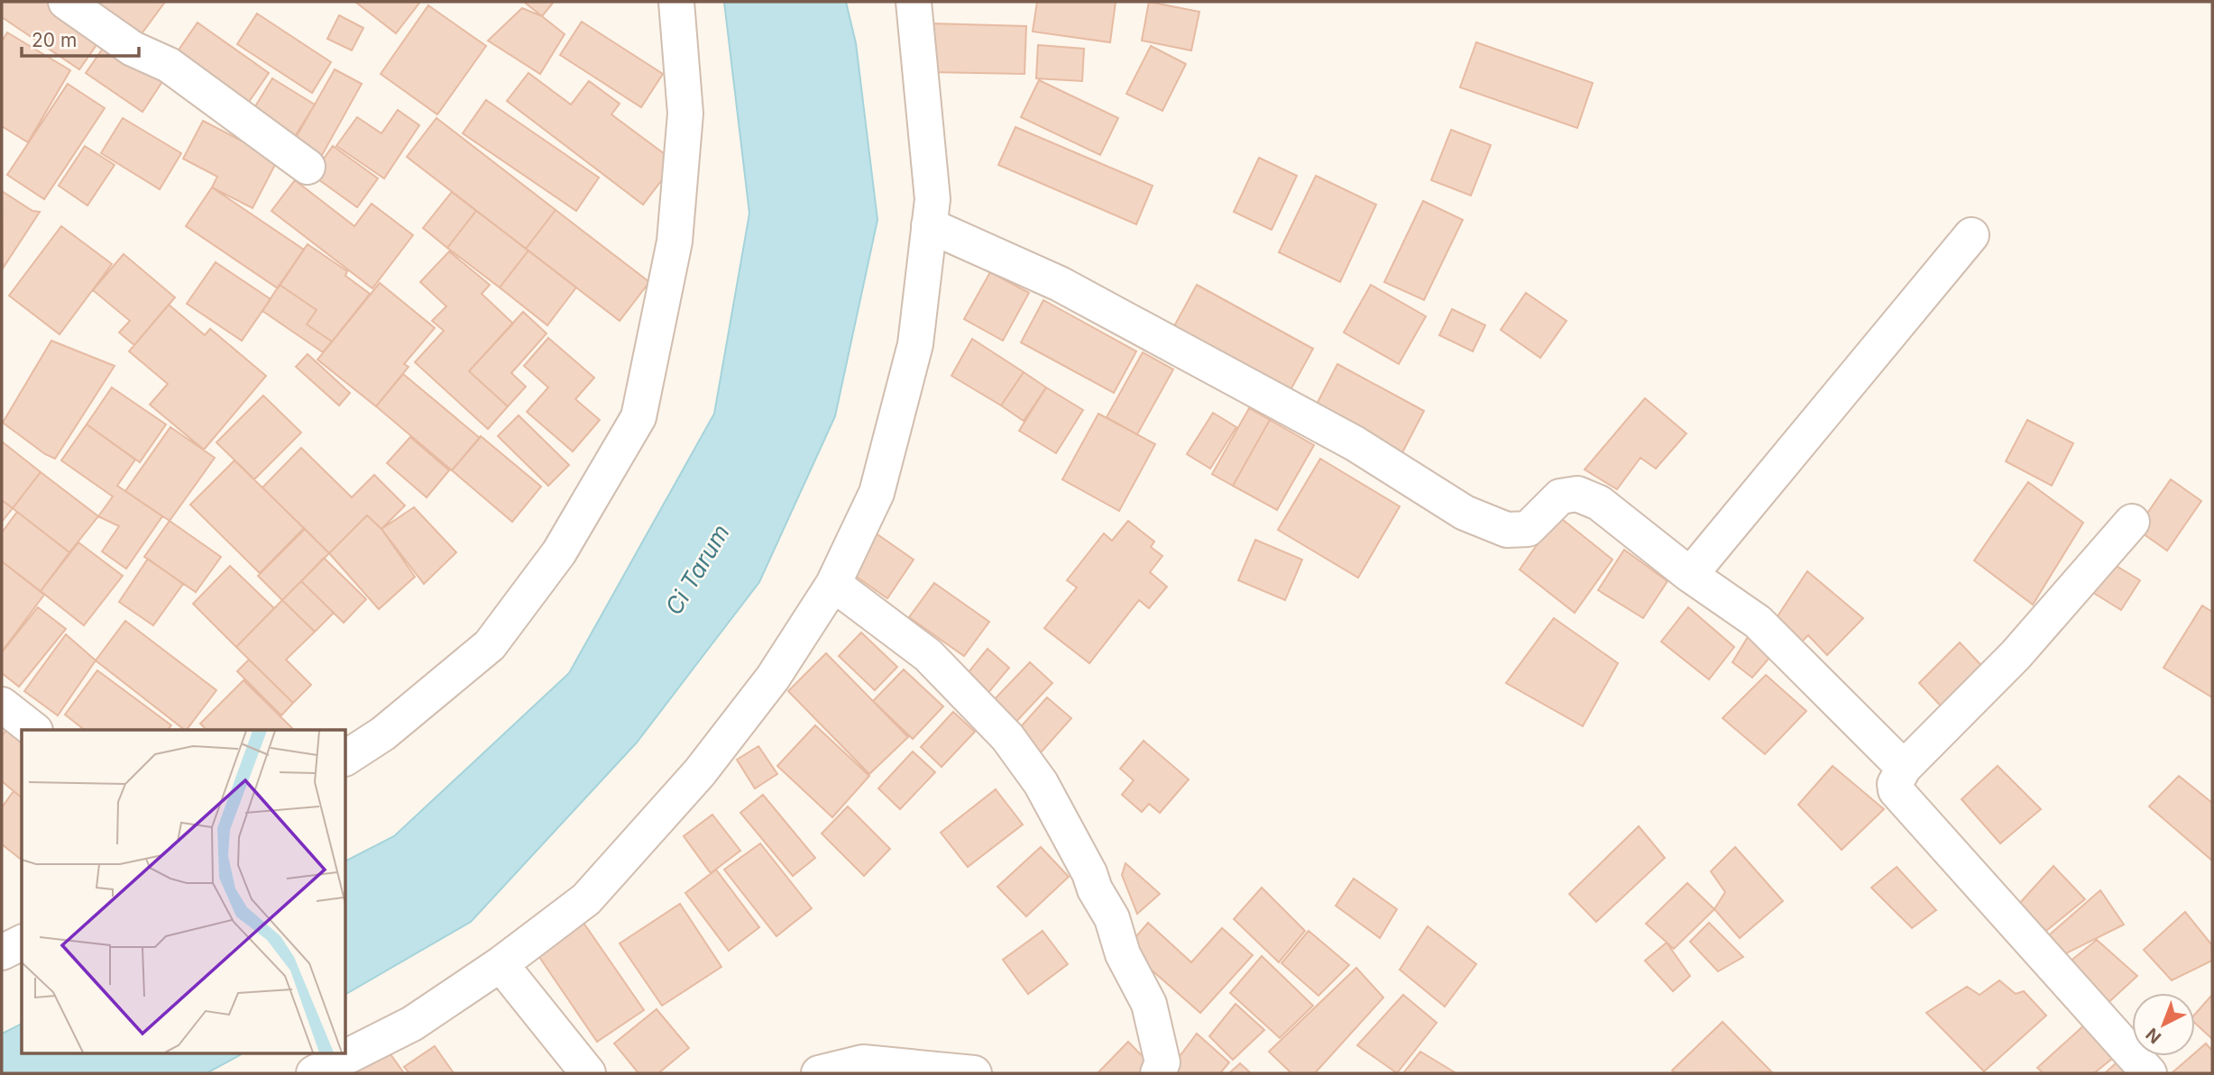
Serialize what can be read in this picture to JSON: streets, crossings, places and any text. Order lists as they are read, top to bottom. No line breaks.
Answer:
{"water":["Ci Tarum"],"scale_bar":"20 m","north":"bottom left"}
